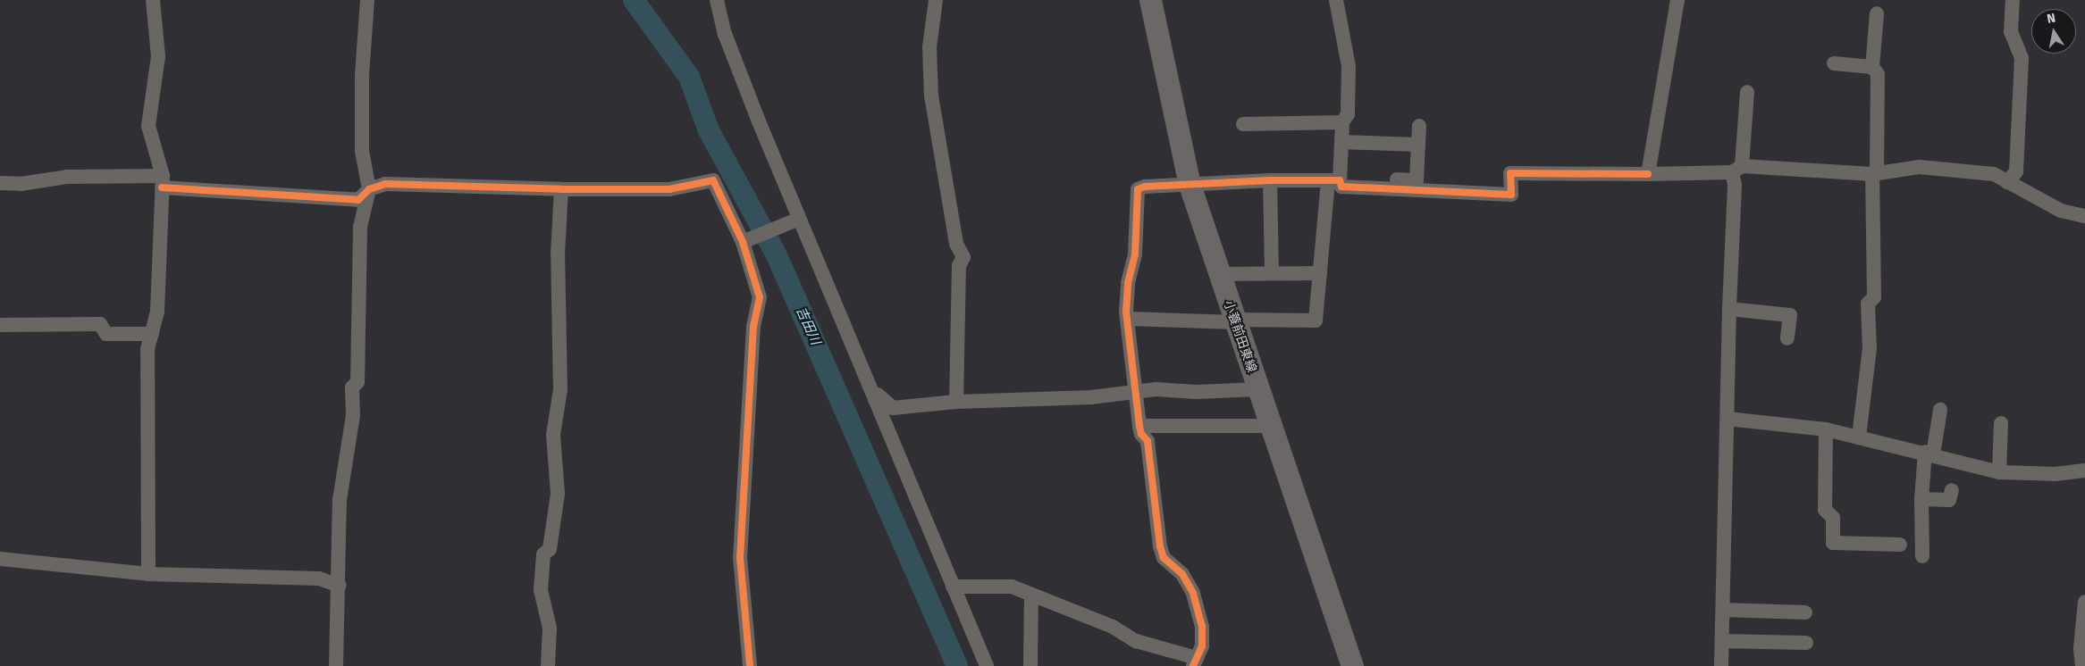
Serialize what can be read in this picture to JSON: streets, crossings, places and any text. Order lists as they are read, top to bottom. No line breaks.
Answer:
{"streets":{"main road":["小蓑前田東線"]},"water":["吉田川"],"north":"top"}
